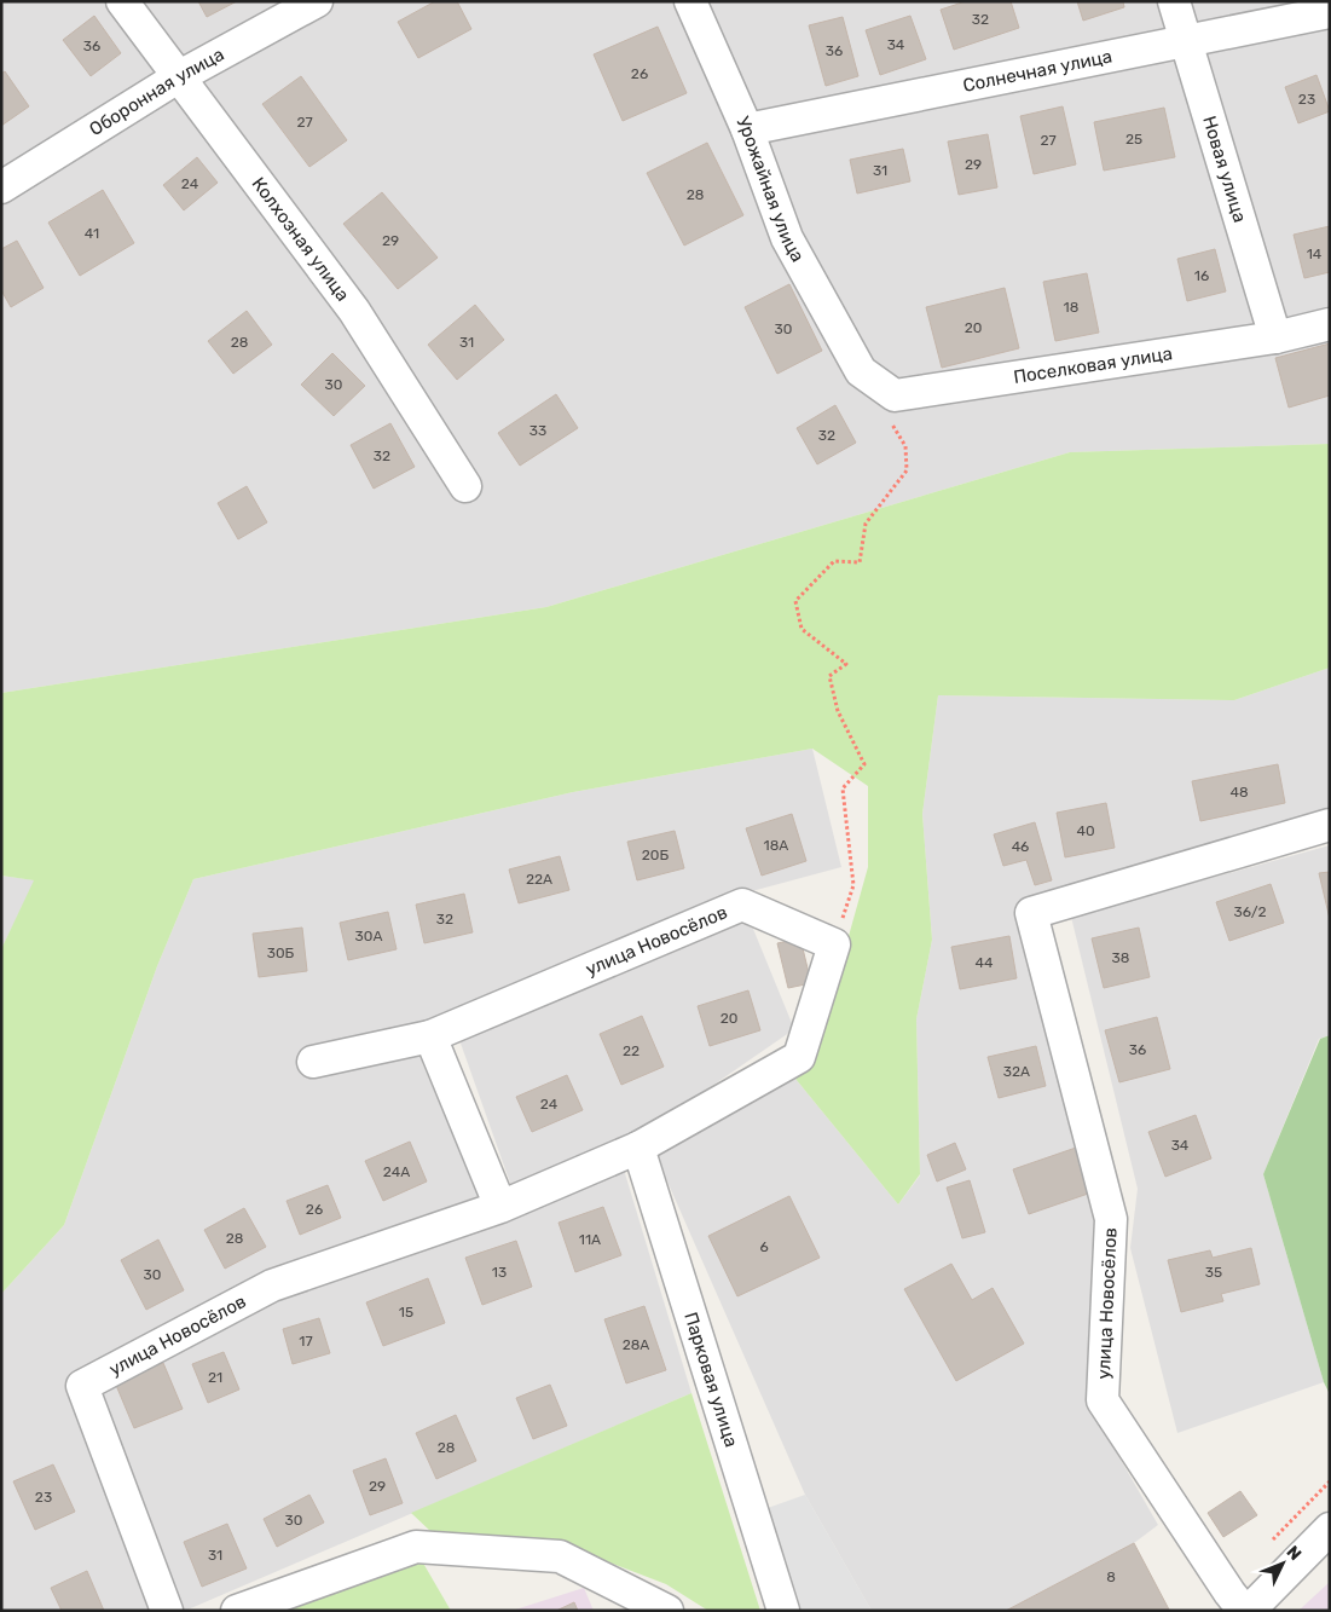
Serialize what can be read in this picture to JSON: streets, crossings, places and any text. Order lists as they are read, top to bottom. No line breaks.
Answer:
{"streets":{"street":["Солнечная улица","Оборонная улица","Новая улица","Урожайная улица","Колхозная улица","Поселковая улица","улица Новосёлов","Парковая улица"]},"crossings":[["Солнечная улица","Новая улица"],["Солнечная улица","Урожайная улица"],["Оборонная улица","Колхозная улица"],["Новая улица","Поселковая улица"],["Урожайная улица","Поселковая улица"],["улица Новосёлов","Парковая улица"]],"house_numbers":["32","34","36","36","26","23","27","25","27","29","31","24","28","41","29","14","16","18","20","30","28","31","30","33","32","32","48","40","18А","46","20Б","22А","36/2","32","30А","30Б","38","44","20","36","22","32А","24","34","24А","26","28","11А","6","13","35","30","15","17","28А","21","28","29","23","30","31","8"],"north":"top right"}
